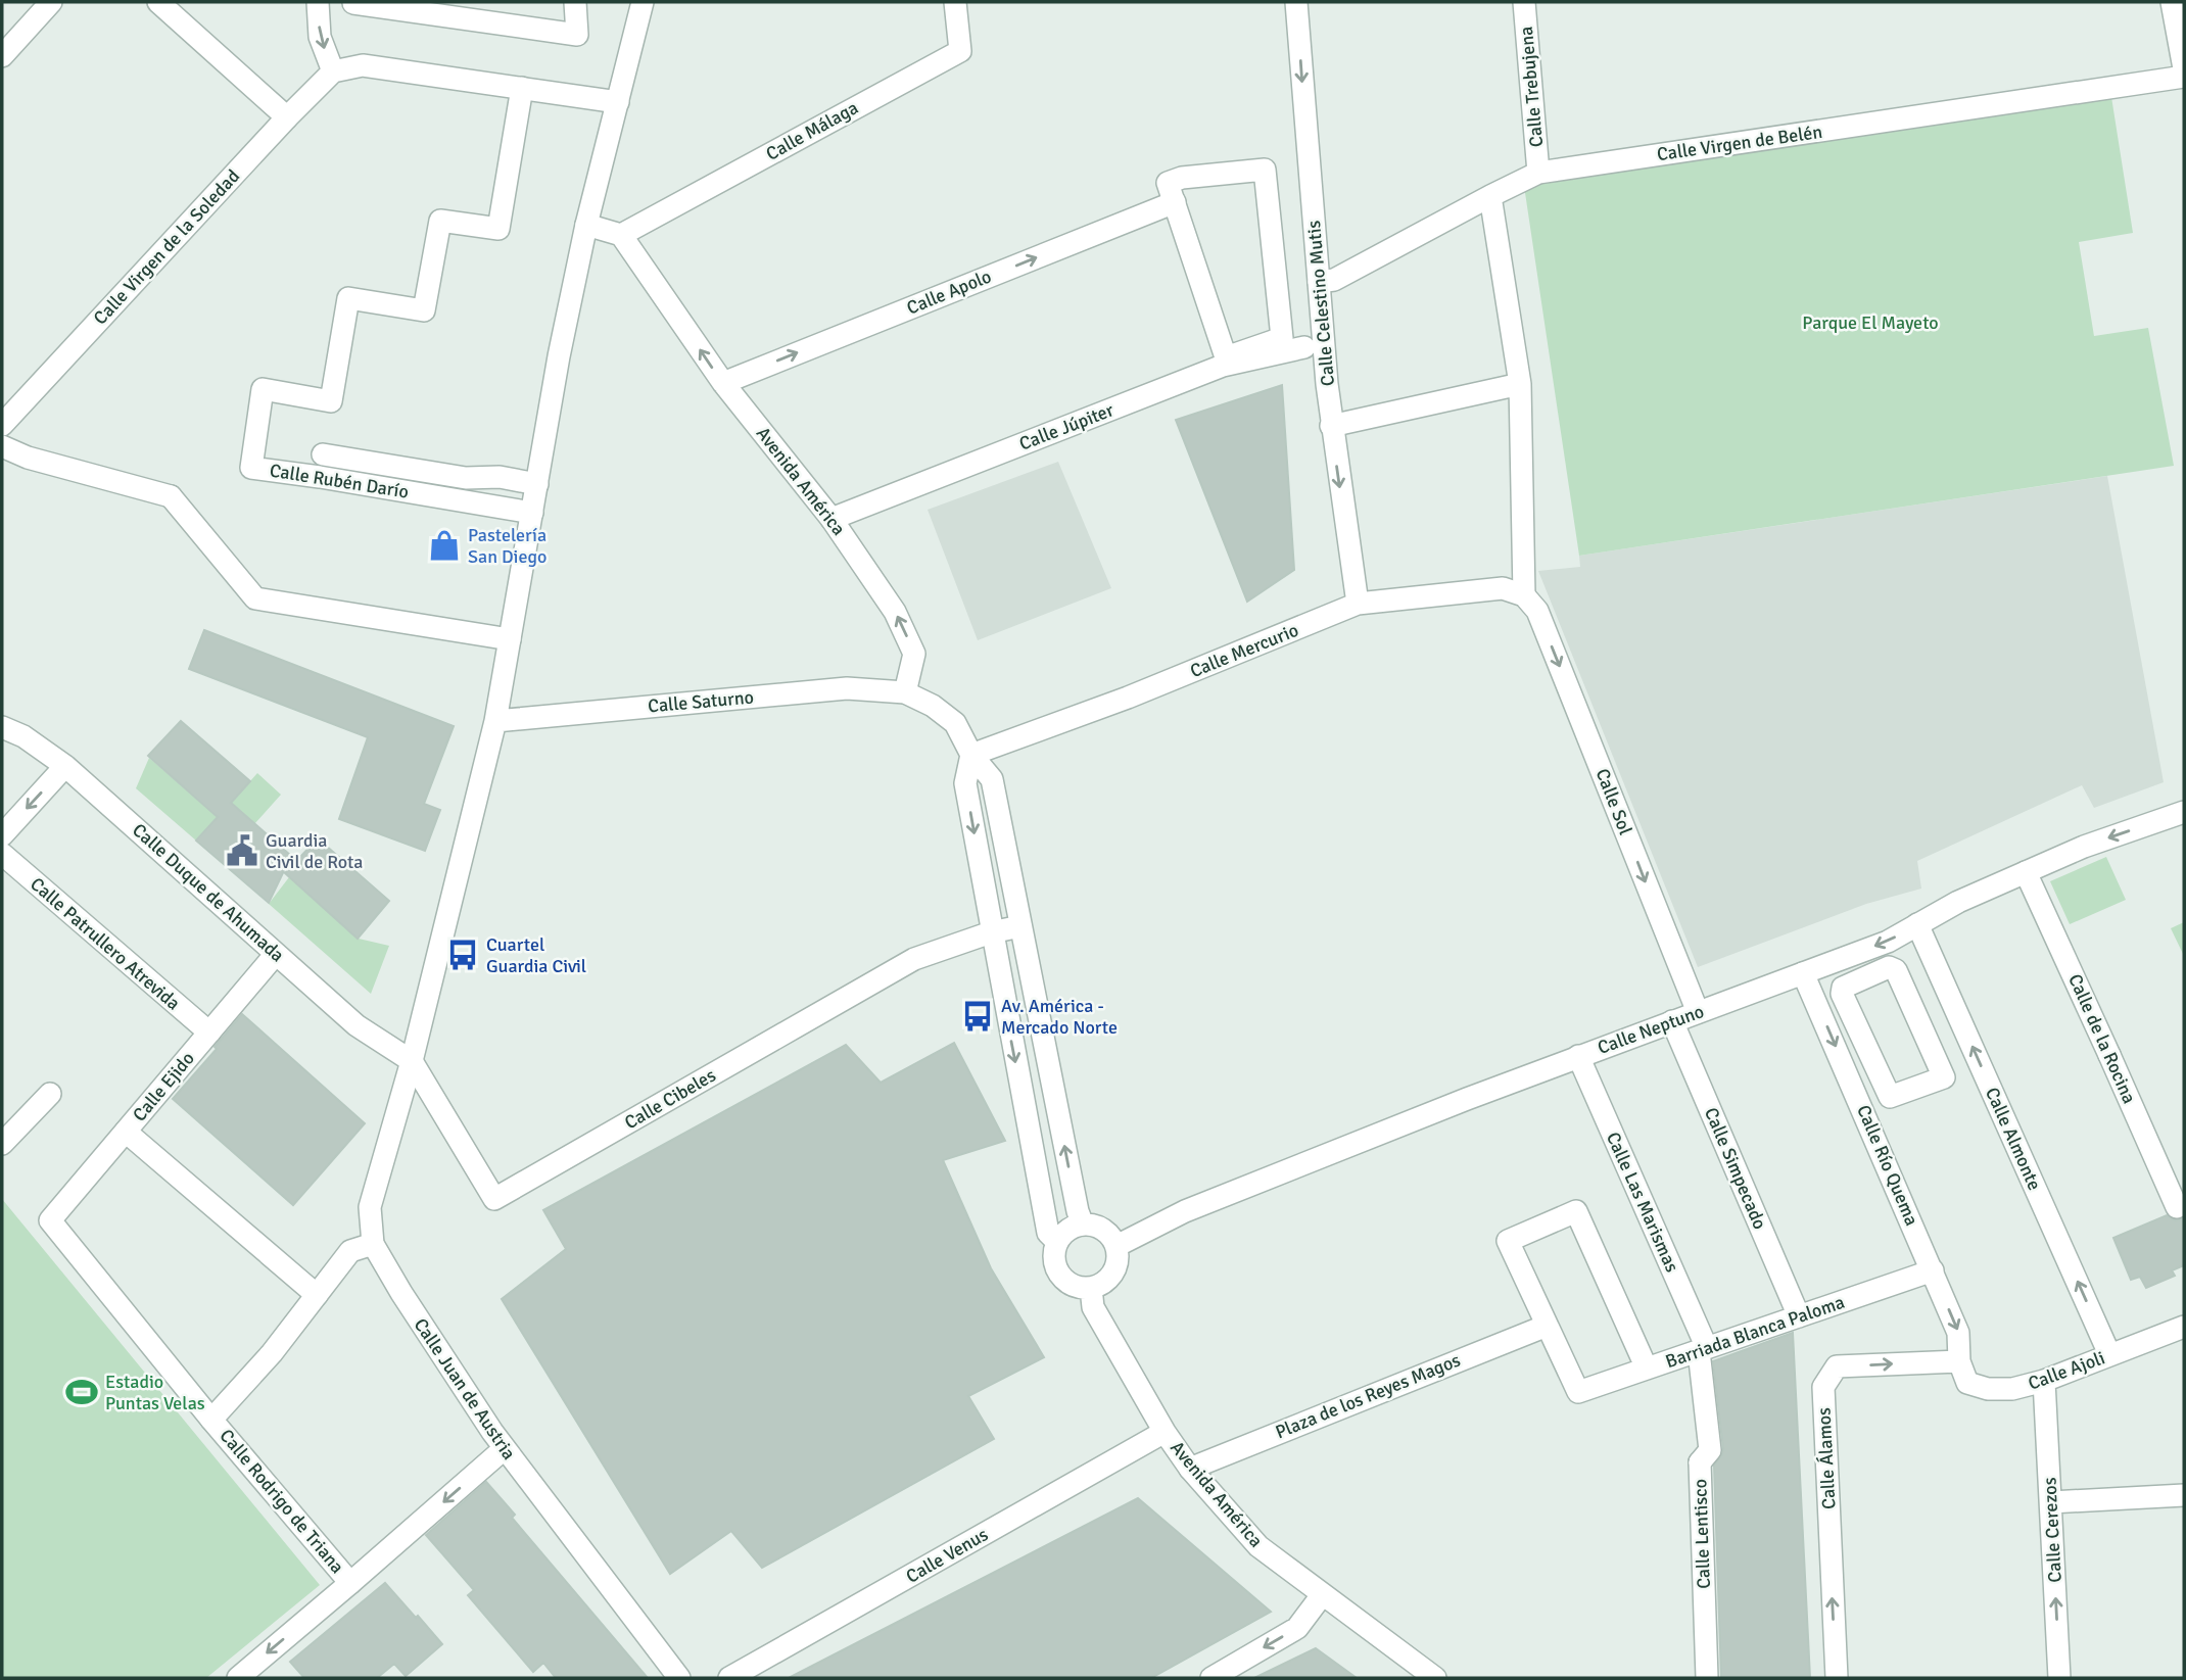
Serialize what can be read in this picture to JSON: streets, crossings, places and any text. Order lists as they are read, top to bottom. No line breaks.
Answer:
{"streets":{"street":["Calle Trebujena","Calle Málaga","Calle Virgen de Belén","Calle Virgen de la Soledad","Calle Apolo","Calle Celestino Mutis","Calle Júpiter","Calle Rubén Darío","Avenida América","Calle Mercurio","Calle Saturno","Calle Sol","Calle Duque de Ahumada","Calle Patrullero Atrevida","Calle Neptuno","Calle de la Rocina","Calle Ejido","Calle Cibeles","Calle Almonte","Calle Río Quema","Calle Simpecado","Calle Las Marismas","Barriada Blanca Paloma","Calle Ajoli","Calle Juan de Austria","Plaza de los Reyes Magos","Calle Álamos","Calle Rodrigo de Triana","Calle Cerezos","Calle Lentisco","Calle Venus"]},"crossings":[["Calle Trebujena","Calle Virgen de Belén"],["Calle Málaga","Avenida América"],["Calle Virgen de Belén","Calle Celestino Mutis"],["Calle Apolo","Avenida América"],["Calle Celestino Mutis","Calle Mercurio"],["Calle Júpiter","Avenida América"],["Avenida América","Calle Saturno"],["Avenida América","Calle Neptuno"],["Avenida América","Plaza de los Reyes Magos"],["Avenida América","Calle Venus"],["Calle Mercurio","Calle Sol"],["Calle Sol","Calle Neptuno"],["Calle Duque de Ahumada","Calle Ejido"],["Calle Duque de Ahumada","Calle Cibeles"],["Calle Duque de Ahumada","Calle Juan de Austria"],["Calle Patrullero Atrevida","Calle Ejido"],["Calle Neptuno","Calle de la Rocina"],["Calle Neptuno","Calle Almonte"],["Calle Neptuno","Calle Río Quema"],["Calle Neptuno","Calle Simpecado"],["Calle Neptuno","Calle Las Marismas"],["Calle Ejido","Calle Rodrigo de Triana"],["Calle Cibeles","Calle Juan de Austria"],["Calle Almonte","Calle Ajoli"],["Calle Río Quema","Barriada Blanca Paloma"],["Calle Río Quema","Calle Ajoli"],["Calle Río Quema","Calle Álamos"],["Calle Simpecado","Barriada Blanca Paloma"],["Calle Las Marismas","Barriada Blanca Paloma"],["Calle Las Marismas","Calle Lentisco"],["Barriada Blanca Paloma","Plaza de los Reyes Magos"],["Barriada Blanca Paloma","Calle Lentisco"],["Calle Ajoli","Calle Álamos"],["Calle Ajoli","Calle Cerezos"]],"one_way":["Calle Apolo","Calle Sol","Calle Almonte","Calle Río Quema","Calle Cerezos"],"parks":["Parque El Mayeto"],"places":{"shop":["Pastelería San Diego"],"public building":["Guardia Civil de Rota"],"bus stop":["Cuartel Guardia Civil","Av. América - Mercado Norte"],"sports":["Estadio Puntas Velas"]}}
